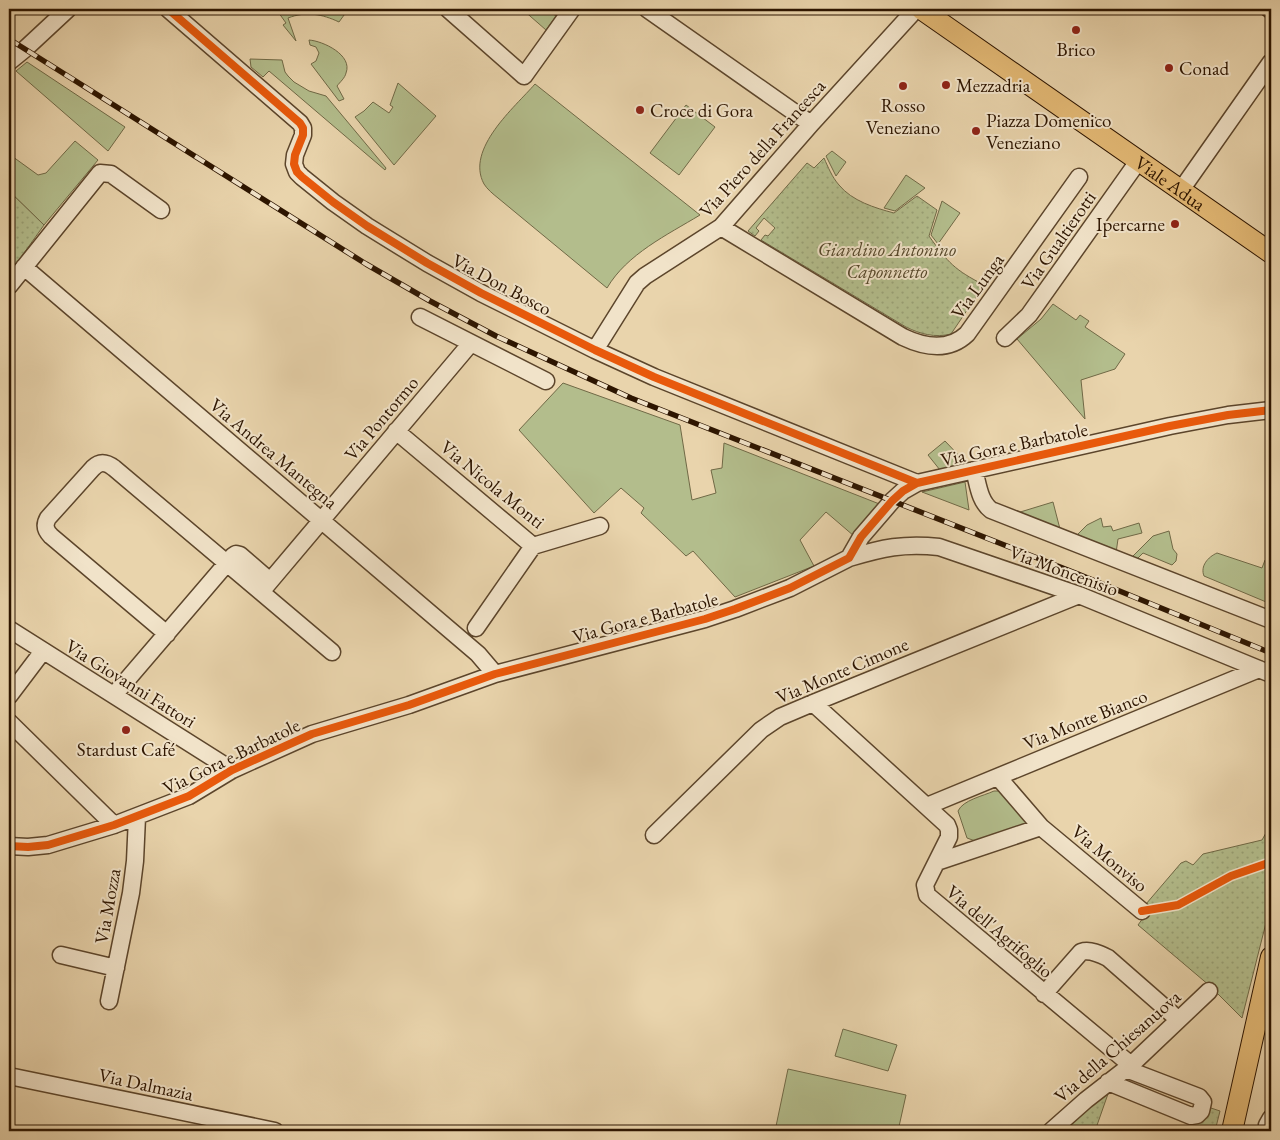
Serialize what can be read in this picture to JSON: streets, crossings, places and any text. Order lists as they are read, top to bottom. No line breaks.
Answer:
{"streets":{"main road":["Viale Adua"],"street":["Via Piero della Francesca","Via Gualtierotti","Via Don Bosco","Via Lunga","Via Pontormo","Via Gora e Barbatole","Via Andrea Mantegna","Via Nicola Monti","Via Moncenisio","Via Monte Cimone","Via Giovanni Fattori","Via Monte Bianco","Via Monviso","Via Mozza","Via dell'Agrifoglio","Via della Chiesanuova","Via Dalmazia"]},"crossings":[["Via Piero della Francesca","Via Don Bosco"],["Via Piero della Francesca","Via Lunga"],["Viale Adua","Via Gualtierotti"],["Via Don Bosco","Via Gora e Barbatole"],["Via Pontormo","Via Andrea Mantegna"],["Via Pontormo","Via Nicola Monti"],["Via Gora e Barbatole","Via Andrea Mantegna"],["Via Gora e Barbatole","Via Moncenisio"],["Via Gora e Barbatole","Via Giovanni Fattori"],["Via Gora e Barbatole","Via Mozza"],["Via Moncenisio","Via Monte Cimone"],["Via Moncenisio","Via Monte Bianco"],["Via Monte Cimone","Via dell'Agrifoglio"],["Via Monte Bianco","Via Monviso"],["Via Monte Bianco","Via dell'Agrifoglio"],["Via dell'Agrifoglio","Via della Chiesanuova"]],"parks":["Giardino Antonino Caponnetto"],"places":["Brico","Conad","Mezzadria","Rosso Veneziano","Croce di Gora","Piazza Domenico Veneziano","Ipercarne","Stardust Café"]}
